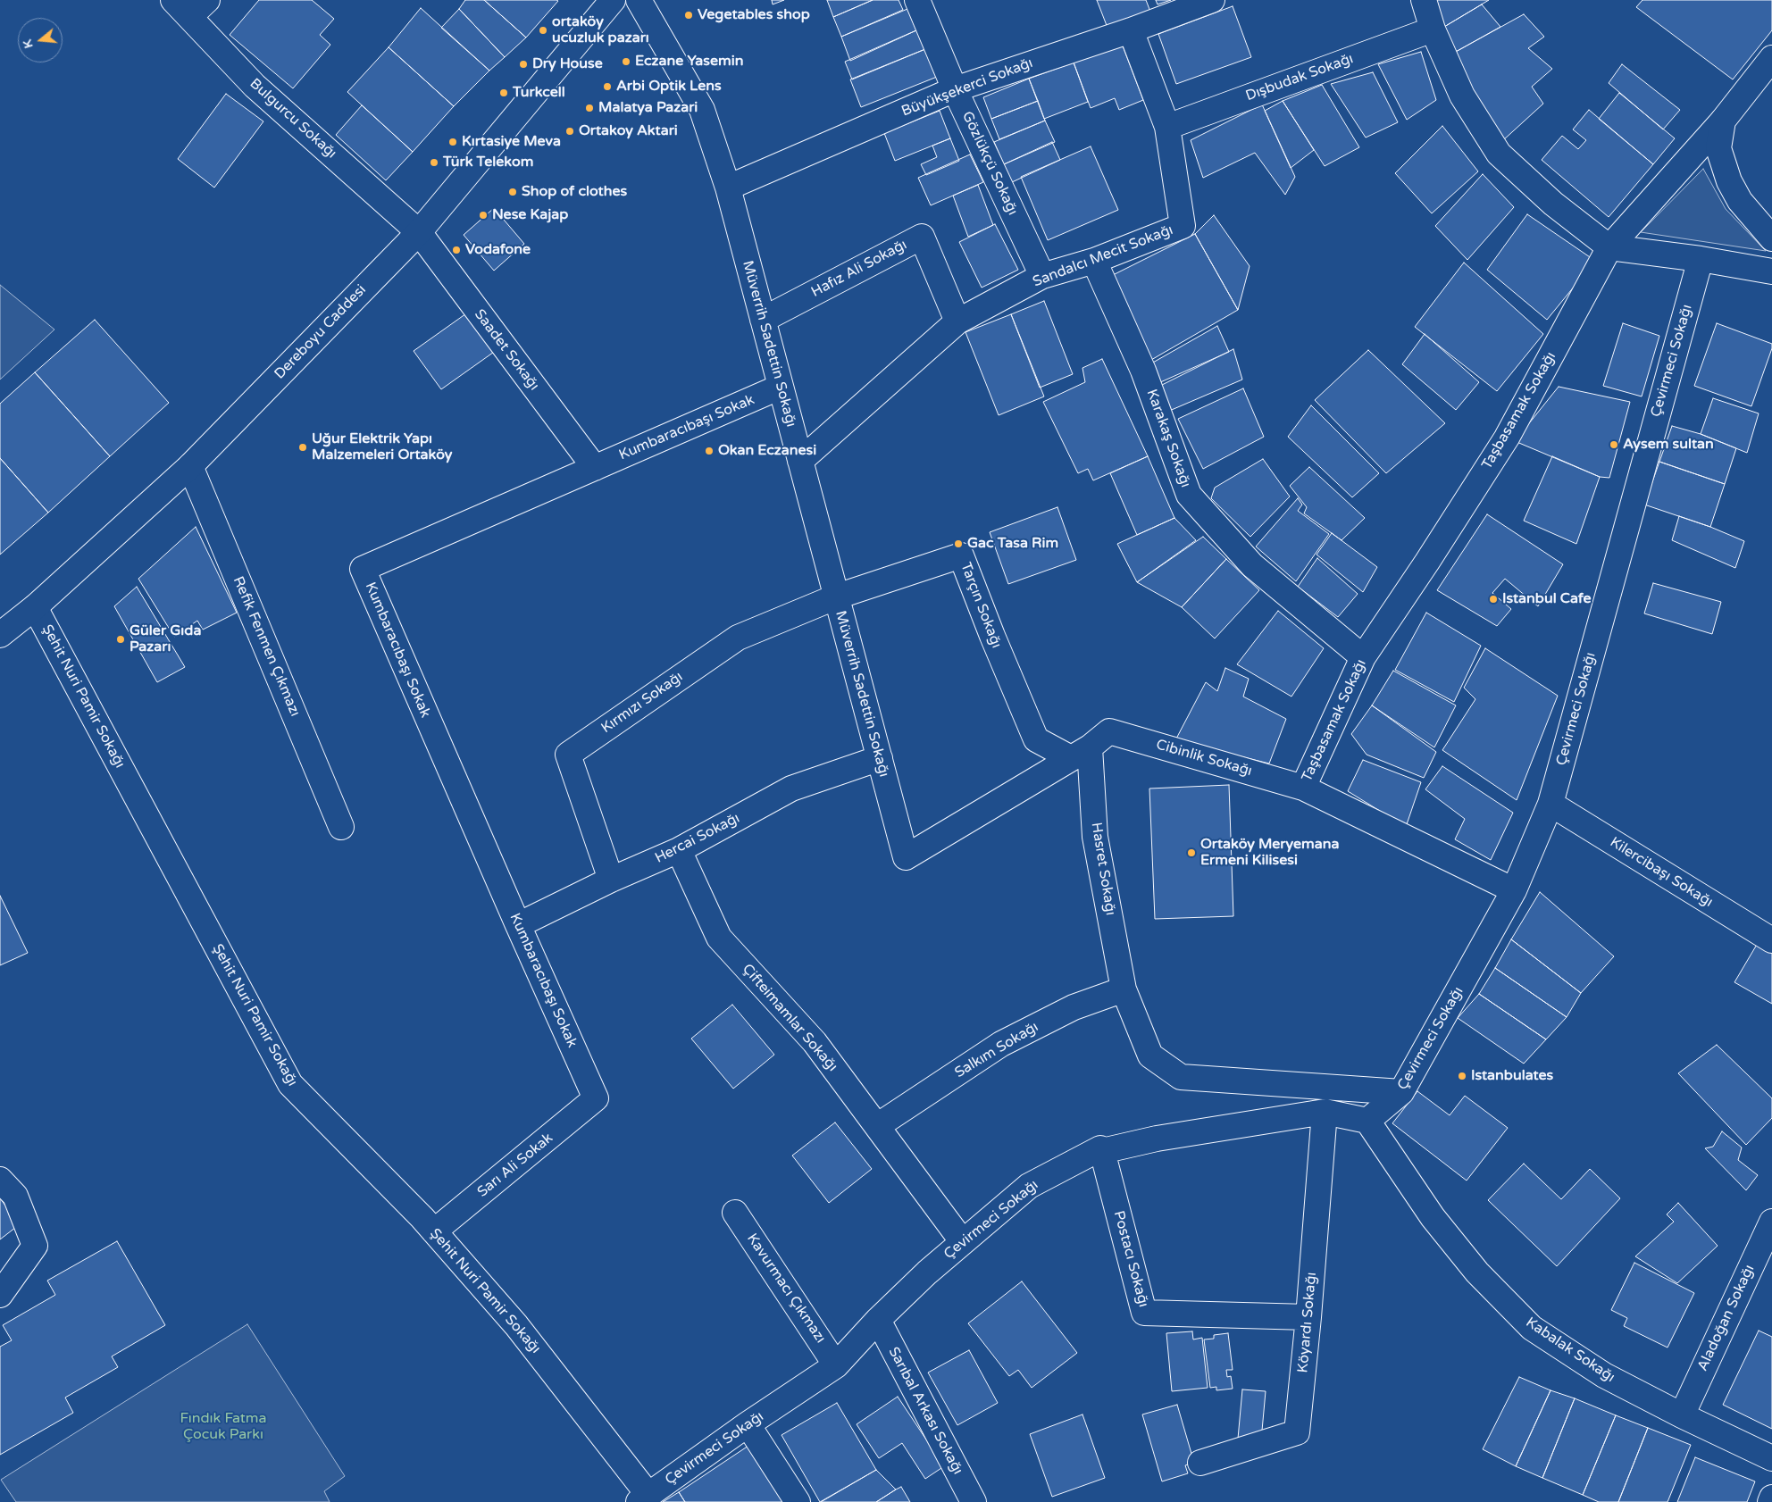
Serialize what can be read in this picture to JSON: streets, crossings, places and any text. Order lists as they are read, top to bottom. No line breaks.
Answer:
{"streets":{"street":["Dışbudak Sokağı","Büyükşekerci Sokağı","Bulgurcu Sokağı","Gözlükçü Sokağı","Sandalcı Mecit Sokağı","Hafız Ali Sokağı","Dereboyu Caddesi","Müverrih Sadettin Sokağı","Saadet Sokağı","Çevirmeci Sokağı","Taşbasamak Sokağı","Kumbaracıbaşı Sokak","Karakaş Sokağı","Tarçın Sokağı","Refik Fenmen Çıkmazı","Şehit Nuri Pamir Sokağı","Kırmızı Sokağı","Cibinlik Sokağı","Hercai Sokağı","Hasret Sokağı","Kilercibaşı Sokağı","Çifteimamlar Sokağı","Salkım Sokağı","Sarı Ali Sokak","Postacı Sokağı","Kavurmacı Çıkmazı","Aladoğan Sokağı","Köyardı Sokağı","Kabalak Sokağı","Sarıbal Arkası Sokağı"]},"crossings":[["Dışbudak Sokağı","Sandalcı Mecit Sokağı"],["Büyükşekerci Sokağı","Gözlükçü Sokağı"],["Büyükşekerci Sokağı","Sandalcı Mecit Sokağı"],["Büyükşekerci Sokağı","Müverrih Sadettin Sokağı"],["Bulgurcu Sokağı","Dereboyu Caddesi"],["Bulgurcu Sokağı","Saadet Sokağı"],["Gözlükçü Sokağı","Sandalcı Mecit Sokağı"],["Sandalcı Mecit Sokağı","Hafız Ali Sokağı"],["Sandalcı Mecit Sokağı","Müverrih Sadettin Sokağı"],["Sandalcı Mecit Sokağı","Karakaş Sokağı"],["Hafız Ali Sokağı","Müverrih Sadettin Sokağı"],["Dereboyu Caddesi","Saadet Sokağı"],["Dereboyu Caddesi","Refik Fenmen Çıkmazı"],["Dereboyu Caddesi","Şehit Nuri Pamir Sokağı"],["Müverrih Sadettin Sokağı","Kumbaracıbaşı Sokak"],["Müverrih Sadettin Sokağı","Tarçın Sokağı"],["Müverrih Sadettin Sokağı","Kırmızı Sokağı"],["Müverrih Sadettin Sokağı","Cibinlik Sokağı"],["Müverrih Sadettin Sokağı","Hercai Sokağı"],["Saadet Sokağı","Kumbaracıbaşı Sokak"],["Çevirmeci Sokağı","Şehit Nuri Pamir Sokağı"],["Çevirmeci Sokağı","Cibinlik Sokağı"],["Çevirmeci Sokağı","Hasret Sokağı"],["Çevirmeci Sokağı","Kilercibaşı Sokağı"],["Çevirmeci Sokağı","Çifteimamlar Sokağı"],["Çevirmeci Sokağı","Postacı Sokağı"],["Çevirmeci Sokağı","Kavurmacı Çıkmazı"],["Çevirmeci Sokağı","Köyardı Sokağı"],["Çevirmeci Sokağı","Kabalak Sokağı"],["Çevirmeci Sokağı","Sarıbal Arkası Sokağı"],["Taşbasamak Sokağı","Karakaş Sokağı"],["Taşbasamak Sokağı","Cibinlik Sokağı"],["Kumbaracıbaşı Sokak","Hercai Sokağı"],["Kumbaracıbaşı Sokak","Sarı Ali Sokak"],["Tarçın Sokağı","Kırmızı Sokağı"],["Tarçın Sokağı","Cibinlik Sokağı"],["Tarçın Sokağı","Hasret Sokağı"],["Şehit Nuri Pamir Sokağı","Sarı Ali Sokak"],["Kırmızı Sokağı","Hercai Sokağı"],["Cibinlik Sokağı","Hasret Sokağı"],["Hercai Sokağı","Çifteimamlar Sokağı"],["Hasret Sokağı","Salkım Sokağı"],["Çifteimamlar Sokağı","Salkım Sokağı"],["Postacı Sokağı","Köyardı Sokağı"],["Aladoğan Sokağı","Kabalak Sokağı"]],"parks":["Fındık Fatma Çocuk Parkı"],"places":["Vegetables shop","ortaköy ucuzluk pazarı","Eczane Yasemin","Dry House","Arbi Optik Lens","Turkcell","Malatya Pazari","Ortakoy Aktari","Kırtasiye Meva","Türk Telekom","Shop of clothes","Nese Kajap","Vodafone","Aysem sultan","Uğur Elektrik Yapı Malzemeleri Ortaköy","Okan Eczanesi","Gac Tasa Rim","Istanbul Cafe","Güler Gıda Pazarı","Ortaköy Meryemana Ermeni Kilisesi","Istanbulates"],"north":"left"}
